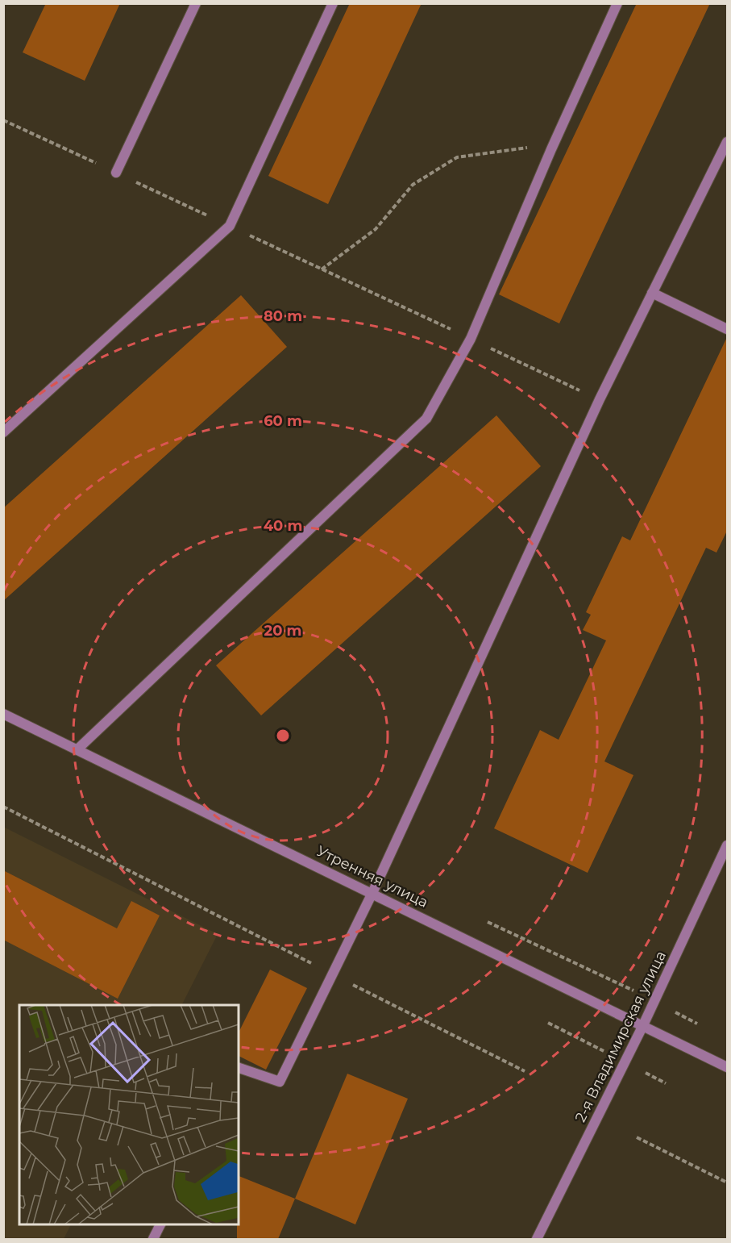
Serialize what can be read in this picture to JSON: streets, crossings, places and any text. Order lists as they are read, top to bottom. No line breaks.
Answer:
{"streets":{"street":["Утренняя улица","2-я Владимирская улица"]},"crossings":[["Утренняя улица","2-я Владимирская улица"]],"rings":["80 m","60 m","40 m","20 m"]}
